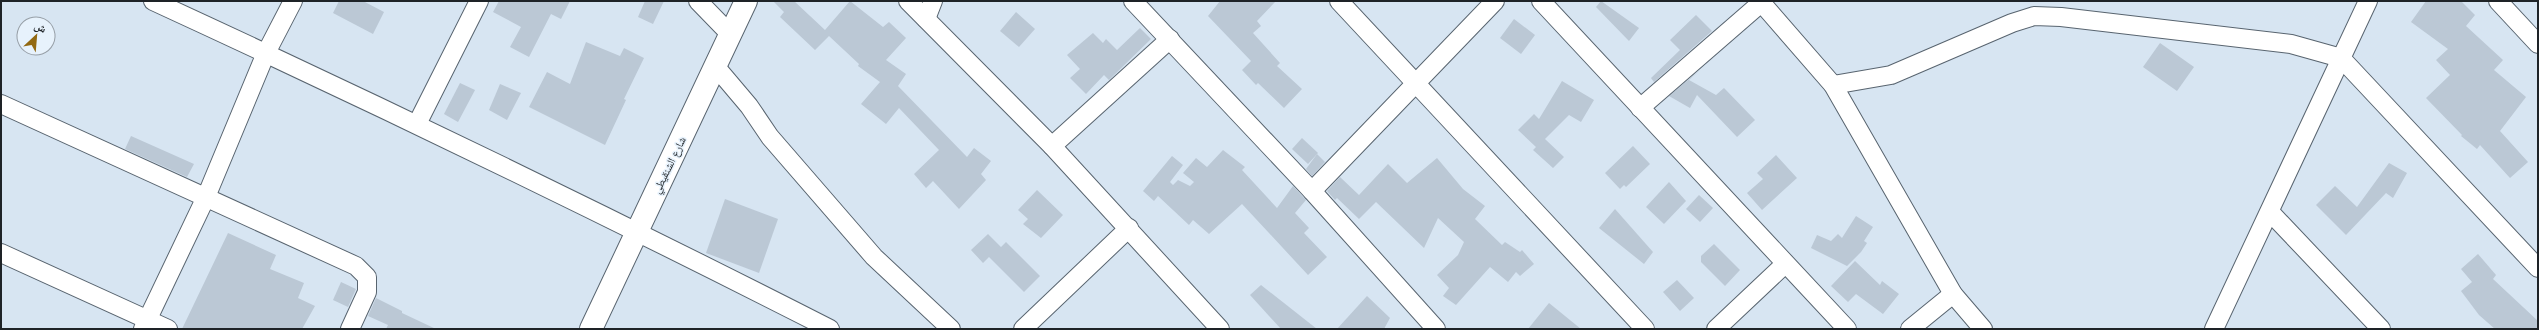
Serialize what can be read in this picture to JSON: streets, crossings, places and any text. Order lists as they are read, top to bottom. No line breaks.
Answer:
{"streets":{"street":["شارع الشنقيطي"]},"north":"top right"}
